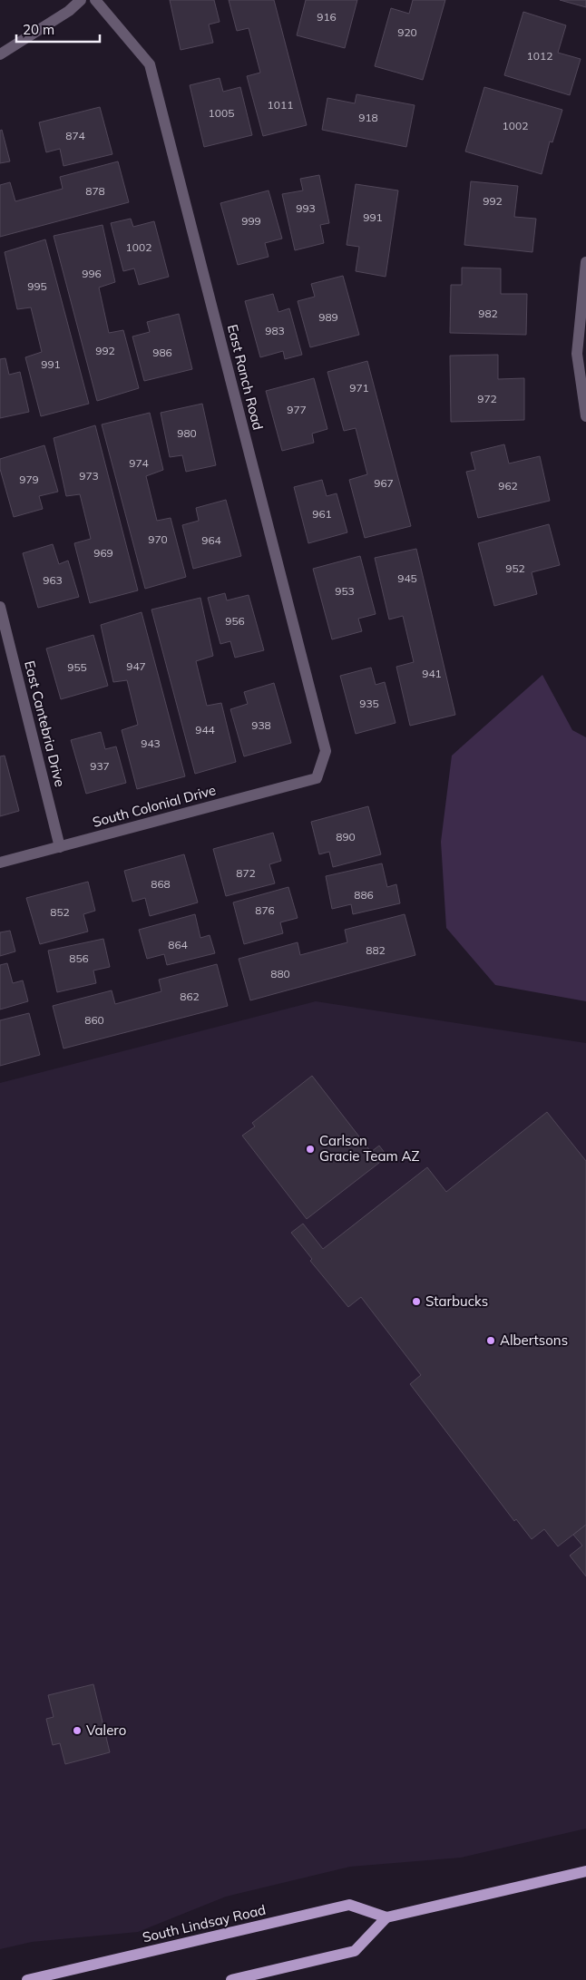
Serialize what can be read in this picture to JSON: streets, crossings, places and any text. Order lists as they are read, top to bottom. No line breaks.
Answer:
{"streets":{"main road":["South Lindsay Road"],"street":["East Ranch Road","East Cantebria Drive","South Colonial Drive"]},"crossings":[["East Ranch Road","South Colonial Drive"],["East Cantebria Drive","South Colonial Drive"]],"places":["Carlson Gracie Team AZ","Starbucks","Albertsons","Valero"],"house_numbers":["916","920","1012","1011","1005","918","1002","874","878","992","993","991","999","1002","996","995","982","989","983","992","986","991","971","972","977","980","974","973","979","967","962","961","970","964","969","952","945","963","953","956","947","955","941","935","938","944","943","937","890","872","868","886","876","852","864","882","856","880","862","860"],"scale_bar":"20 m"}
